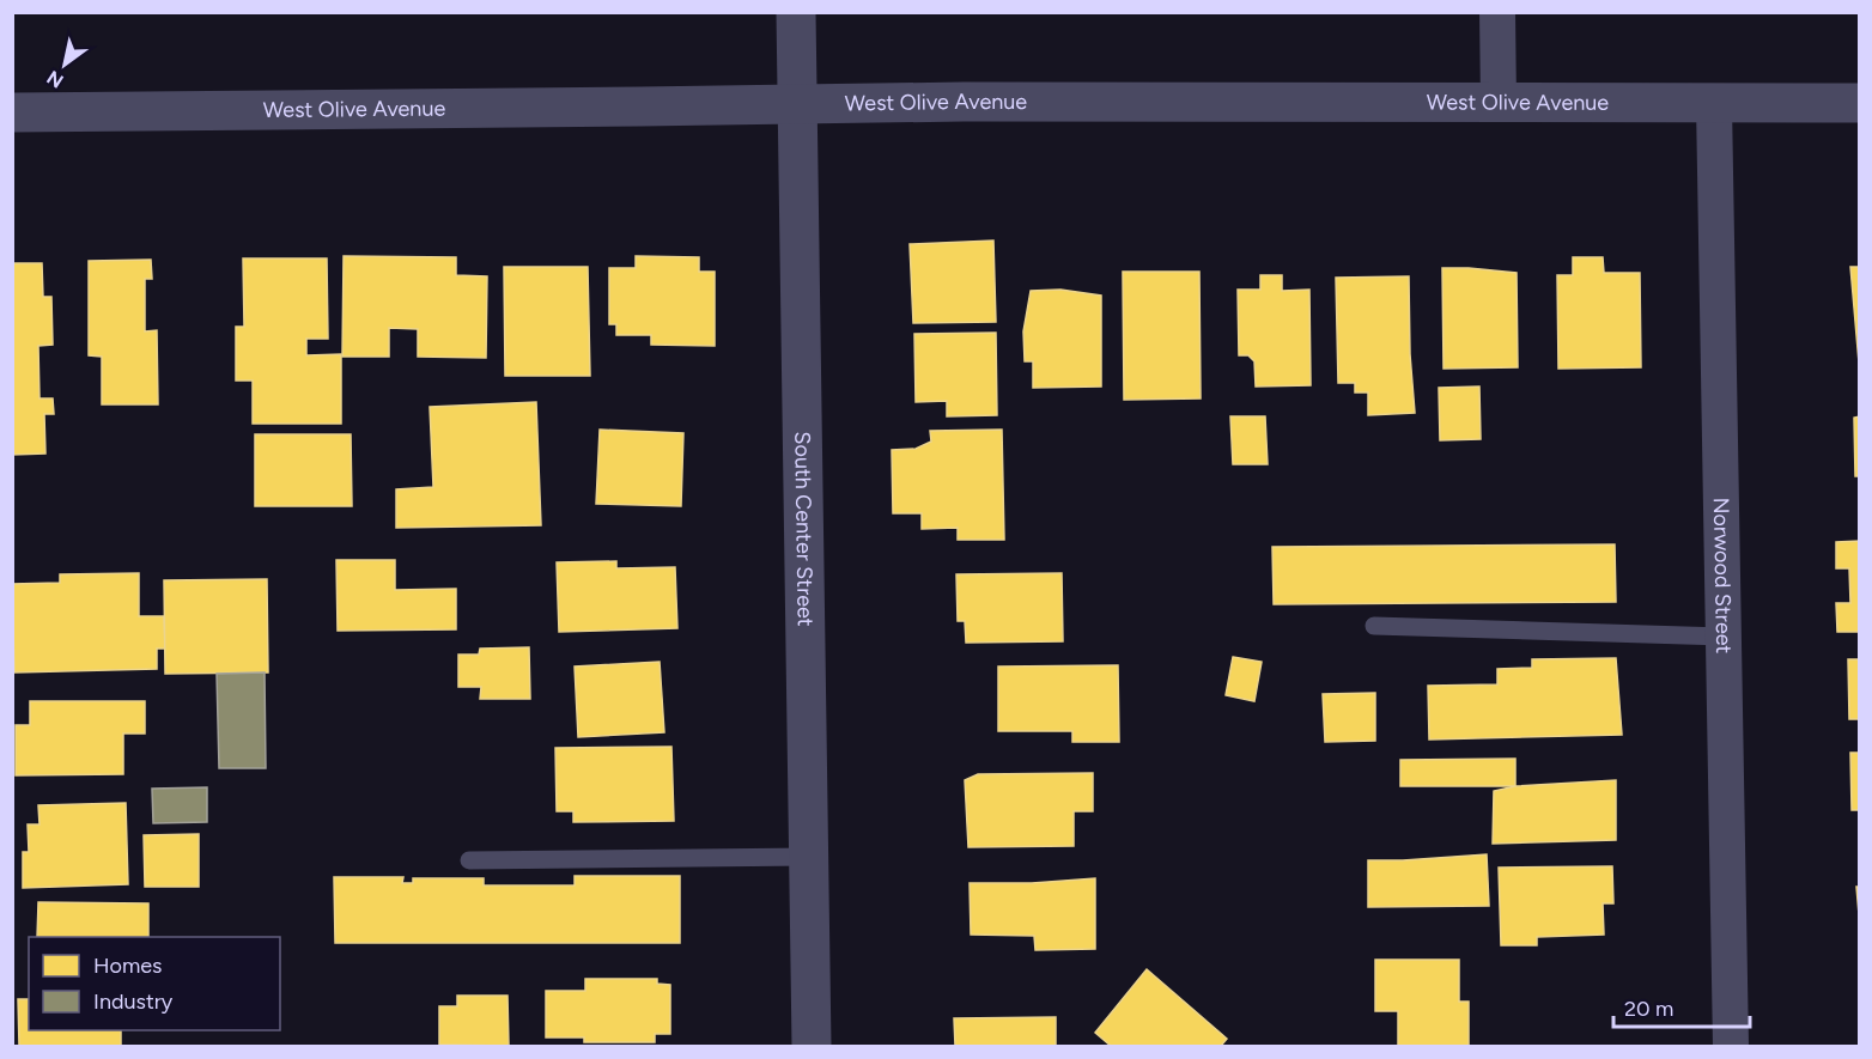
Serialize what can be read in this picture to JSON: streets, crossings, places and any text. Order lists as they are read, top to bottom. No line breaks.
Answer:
{"streets":{"street":["West Olive Avenue","South Center Street","Norwood Street"]},"crossings":[["West Olive Avenue","South Center Street"],["West Olive Avenue","Norwood Street"]],"legend":["Homes","Industry"],"scale_bar":"20 m","north":"bottom left"}
